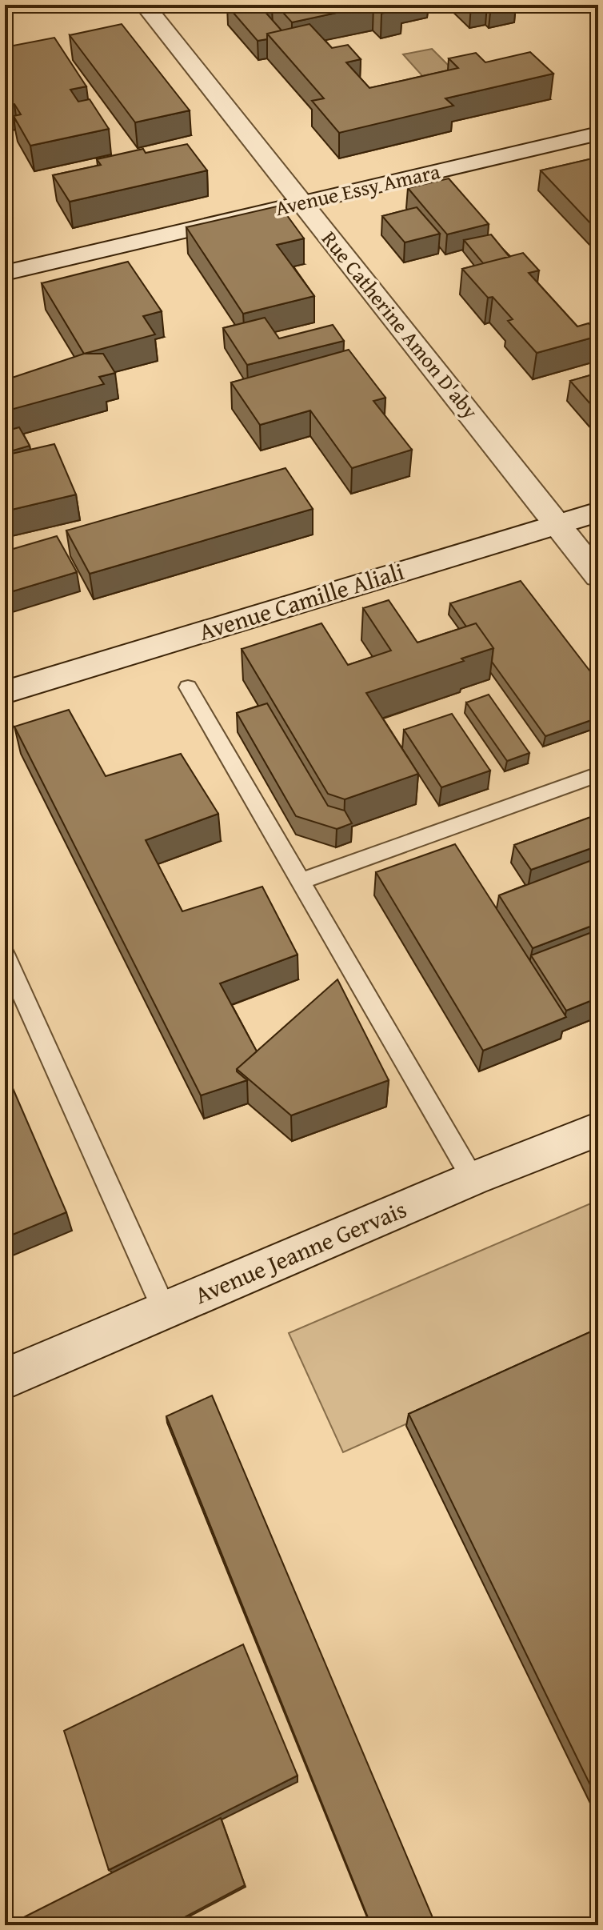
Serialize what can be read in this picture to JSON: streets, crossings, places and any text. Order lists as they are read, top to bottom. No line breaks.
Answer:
{"streets":{"street":["Avenue Essy Amara","Rue Catherine Amon D'aby","Avenue Camille Aliali","Avenue Jeanne Gervais"]},"crossings":[["Avenue Essy Amara","Rue Catherine Amon D'aby"],["Rue Catherine Amon D'aby","Avenue Camille Aliali"]]}
